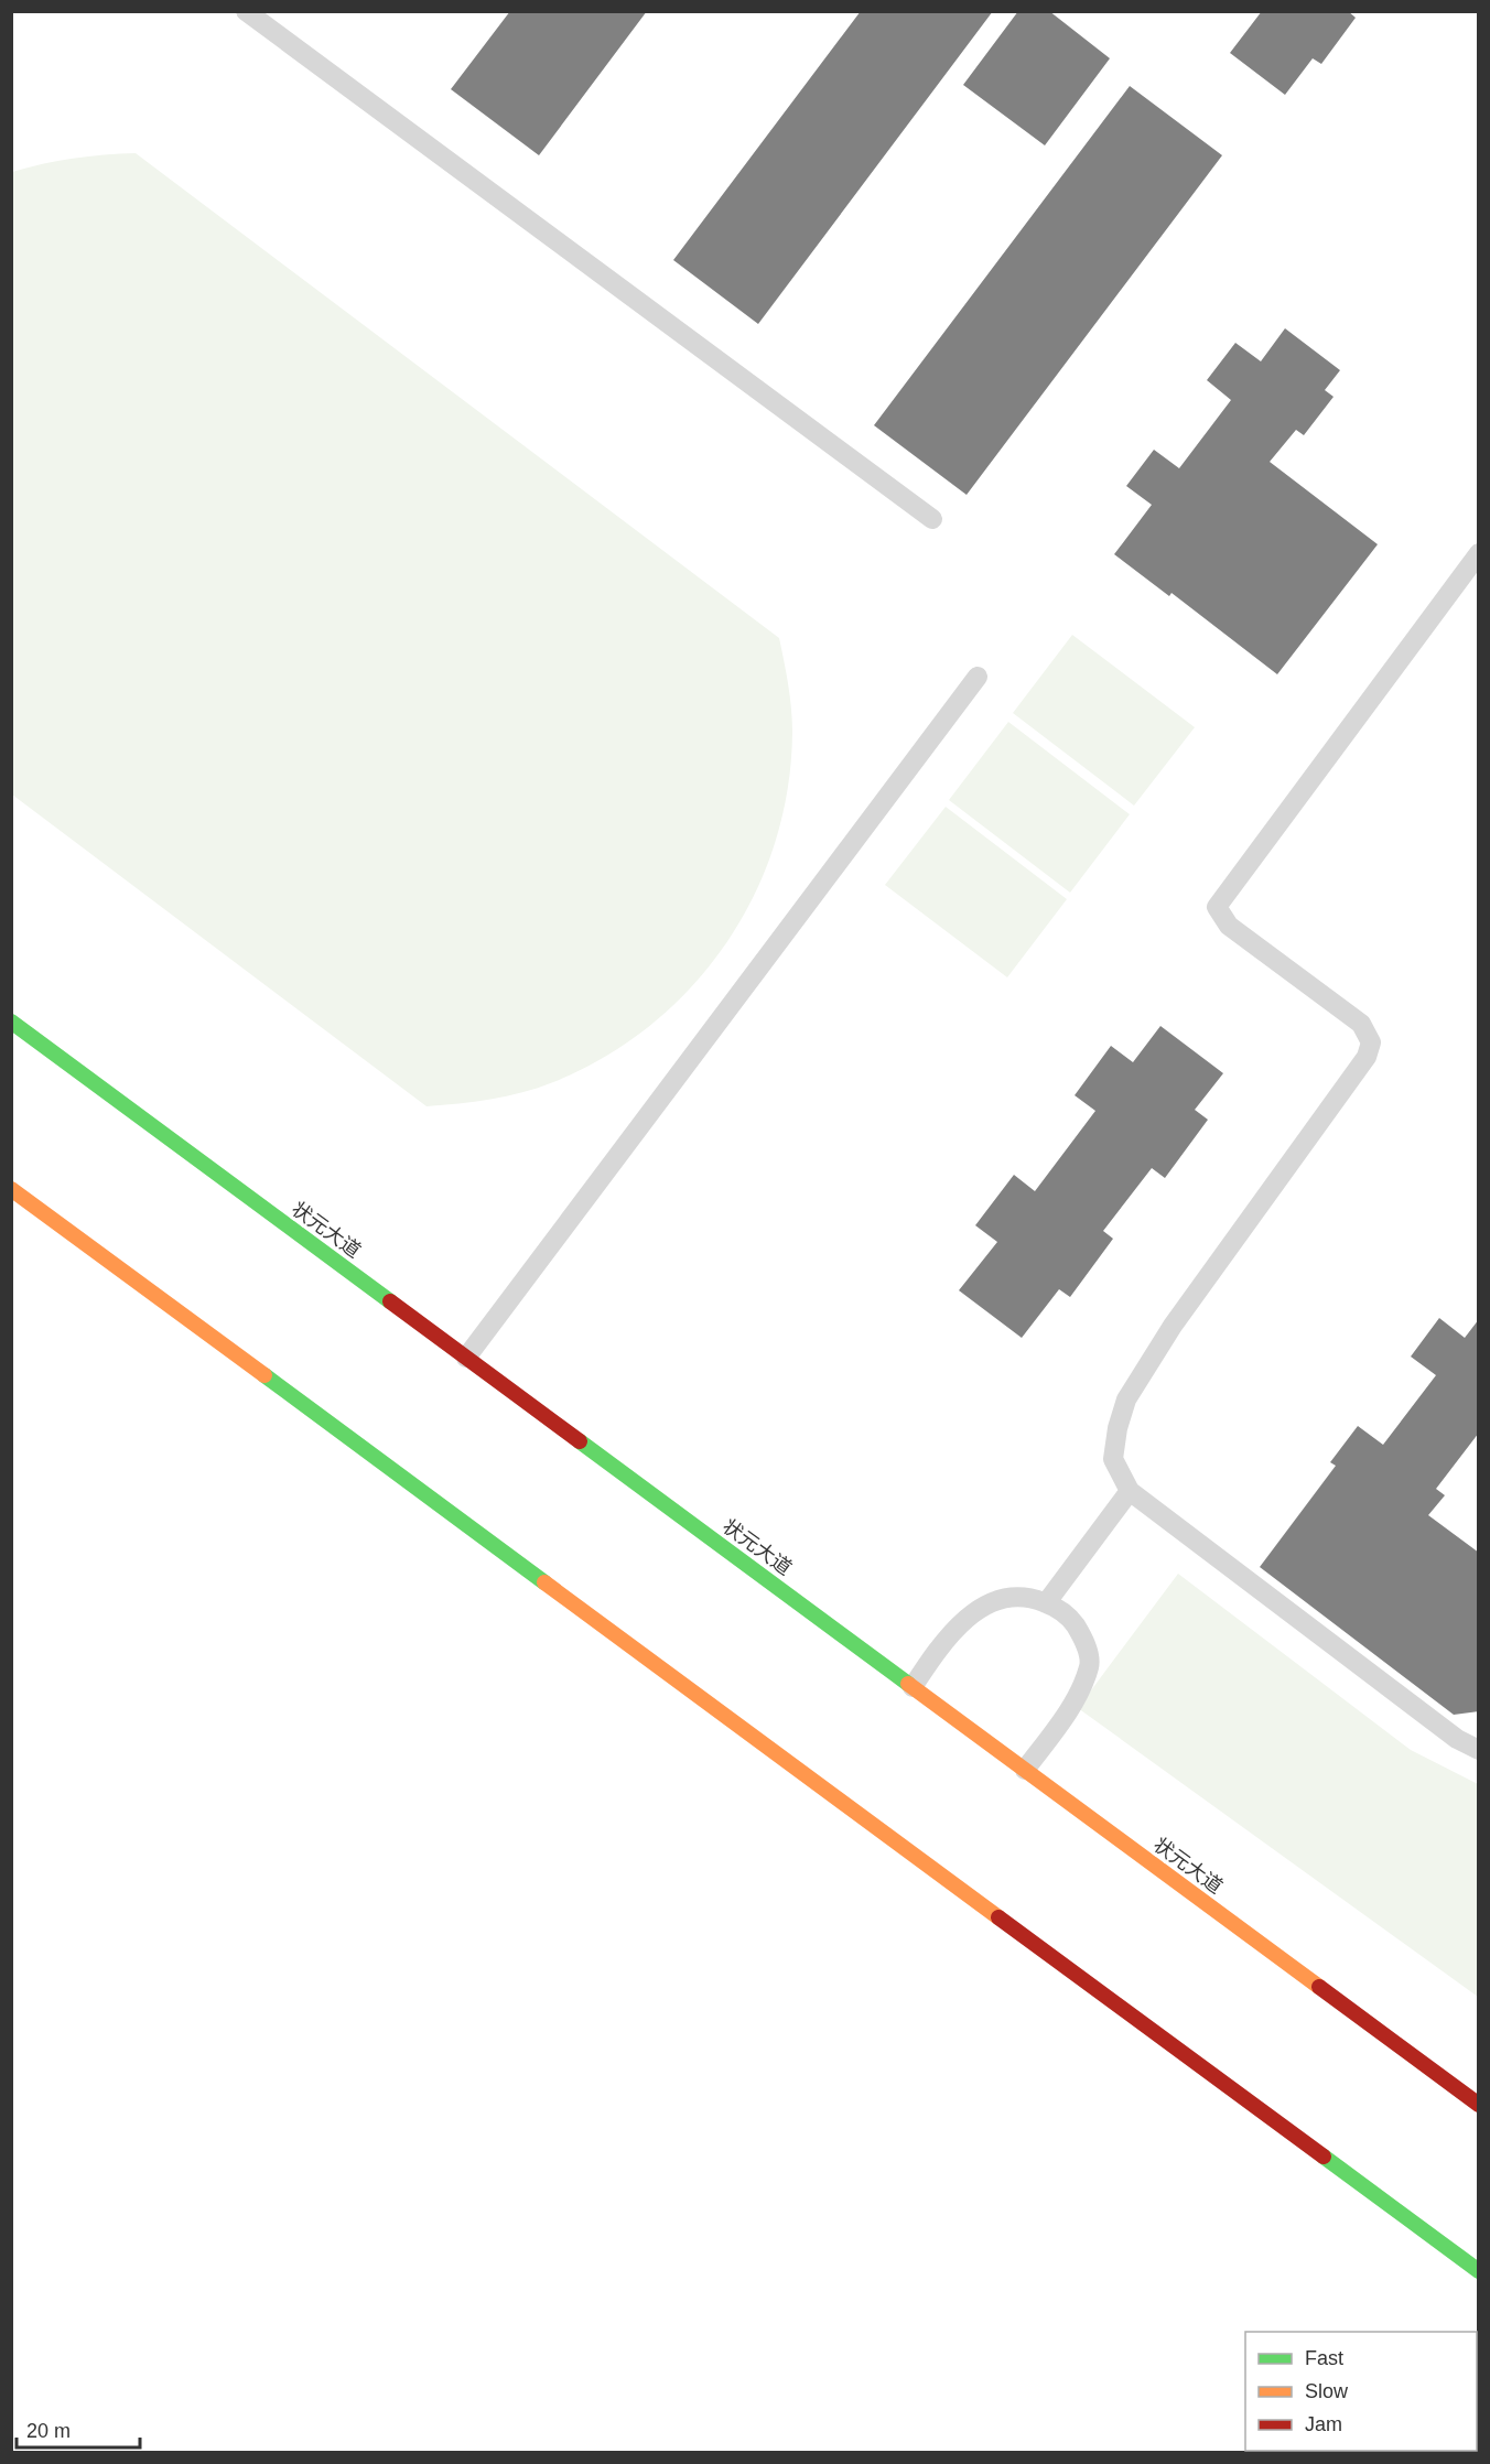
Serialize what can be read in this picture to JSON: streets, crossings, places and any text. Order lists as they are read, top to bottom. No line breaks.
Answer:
{"streets":{"main road":["状元大道"]},"legend":["Fast","Slow","Jam"],"scale_bar":"20 m"}
